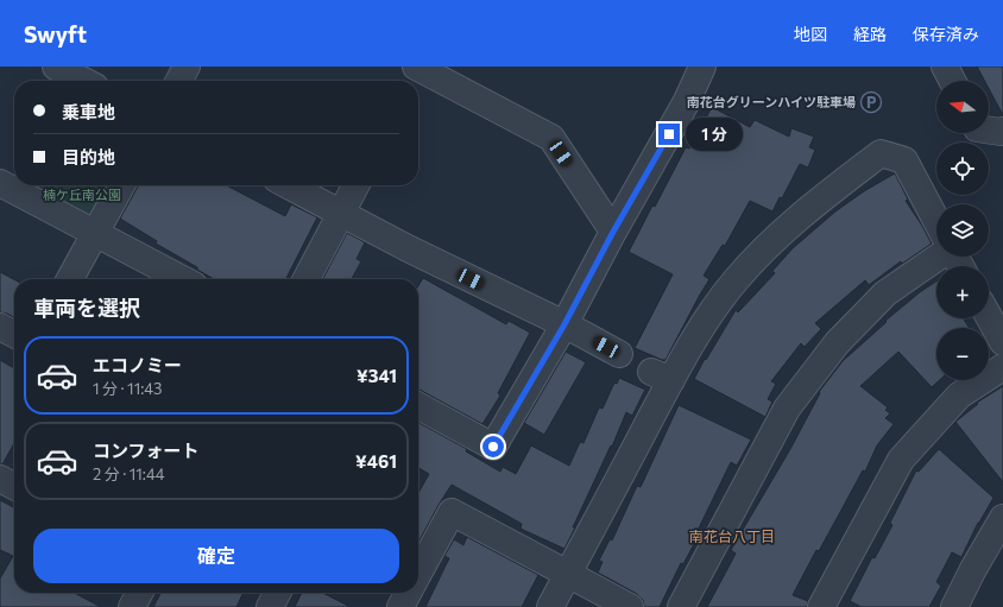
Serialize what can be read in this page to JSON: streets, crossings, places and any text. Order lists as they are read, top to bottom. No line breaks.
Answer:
{"districts":["南花台八丁目"],"parks":["楠ケ丘南公園"],"places":{"parking":["南花台グリーンハイツ駐車場"]},"north":"left","page":{"header":"Swyft","nav":["地図","経路","保存済み"],"map_buttons":["+","−"],"banner":["乗車地","目的地"],"bubble":"1 分","heading":"車両を選択","list":[{"name":"エコノミー","note":"1 分 · 11:43","value":"¥341"},{"name":"コンフォート","note":"2 分 · 11:44","value":"¥461"}],"buttons":"確定"}}
